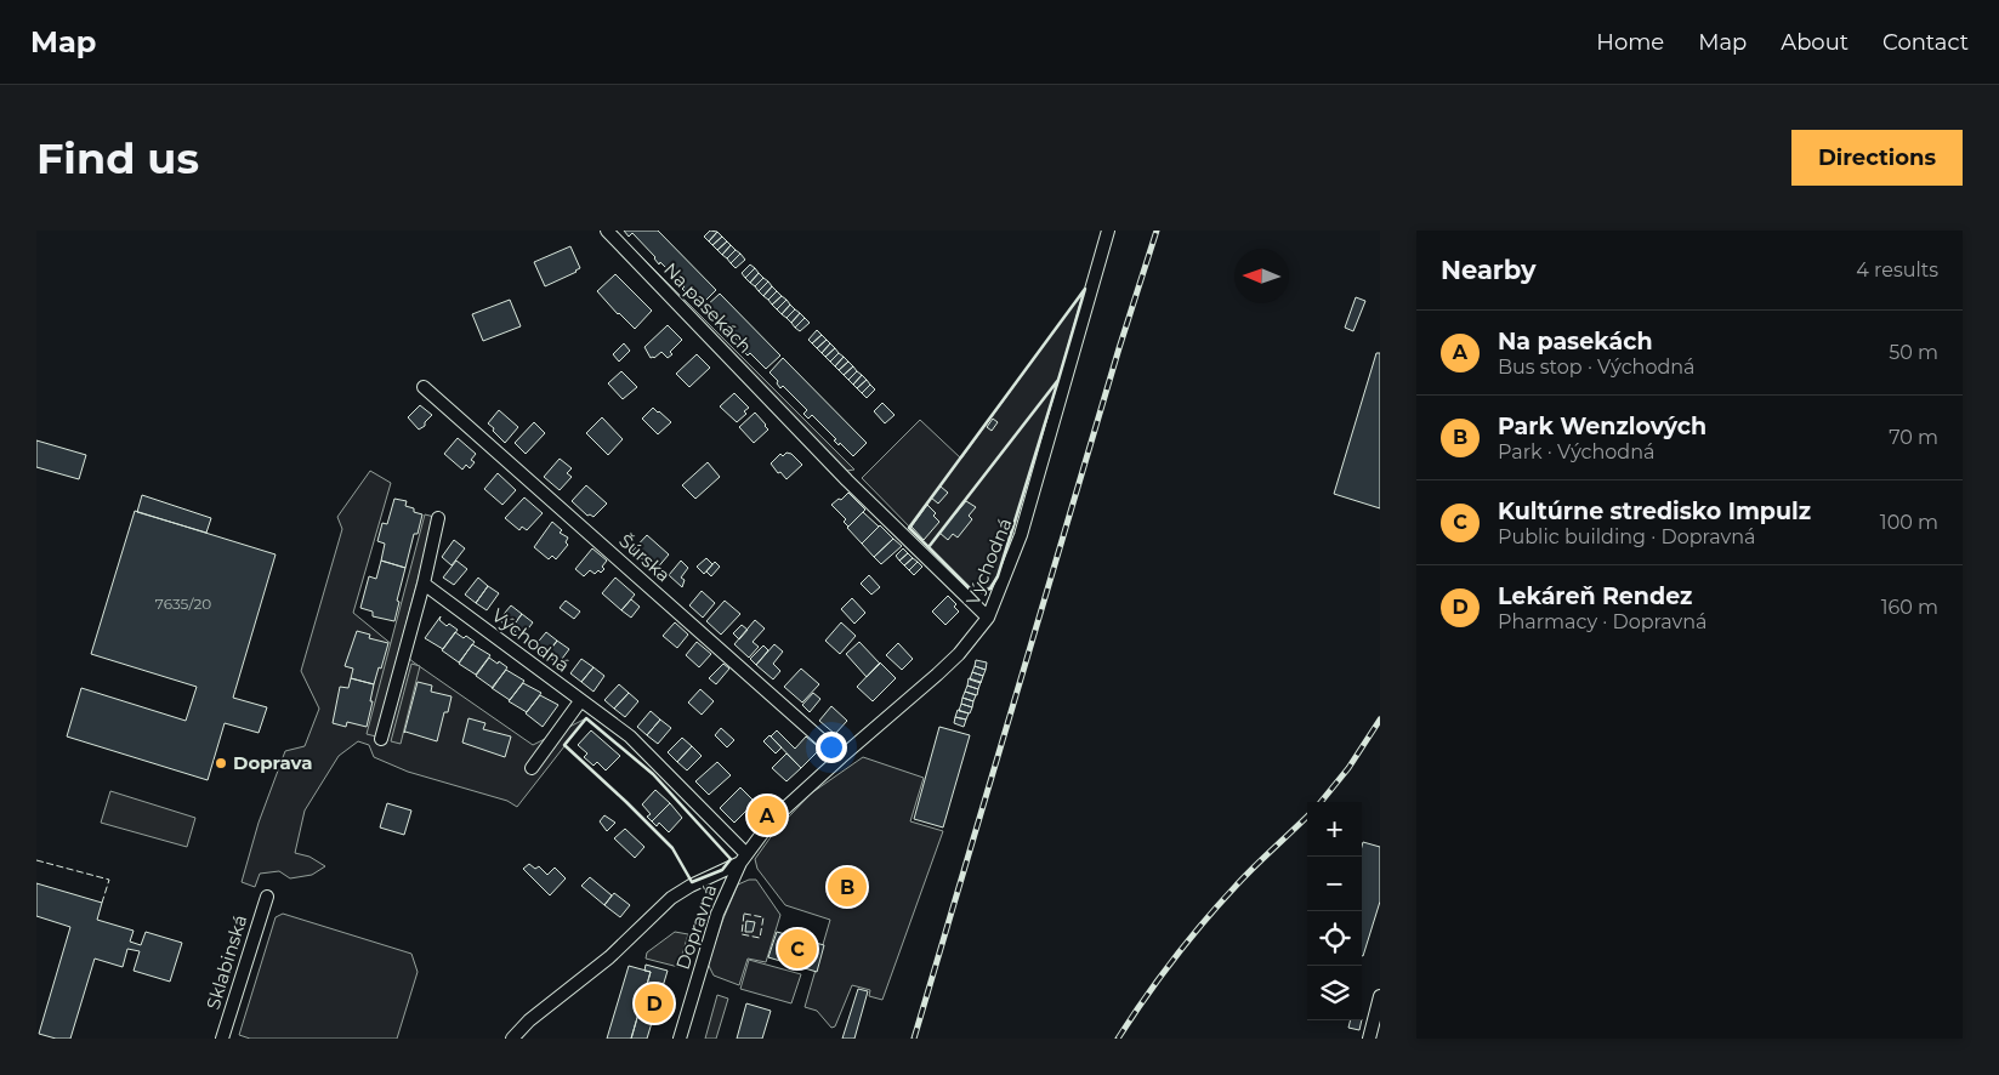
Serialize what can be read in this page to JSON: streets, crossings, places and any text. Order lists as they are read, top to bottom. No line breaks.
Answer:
{"streets":{"street":["Na pasekách","Šúrska","Východná","Dopravná","Sklabinská"]},"crossings":[["Na pasekách","Východná"],["Šúrska","Východná"],["Východná","Dopravná"]],"places":["Doprava"],"house_numbers":["7635/20"],"north":"left","page":{"header":"Map","nav":["Home","Map","About","Contact"],"buttons":"Directions","title":"Find us","heading":["Nearby","4 results"],"list":[{"mark":"A","name":"Na pasekách","note":"Bus stop · Východná","value":"50 m"},{"mark":"B","name":"Park Wenzlových","note":"Park · Východná","value":"70 m"},{"mark":"C","name":"Kultúrne stredisko Impulz","note":"Public building · Dopravná","value":"100 m"},{"mark":"D","name":"Lekáreň Rendez","note":"Pharmacy · Dopravná","value":"160 m"}],"pins":["A","B","C","D"],"map_buttons":["+","−"]}}
